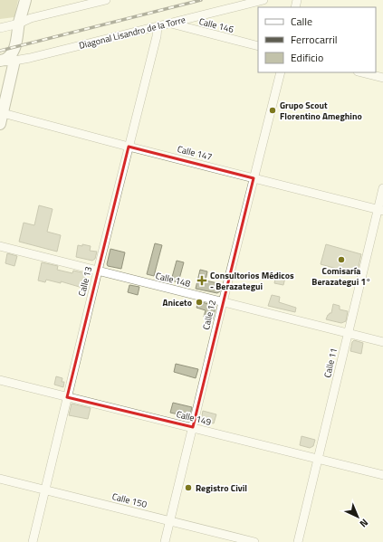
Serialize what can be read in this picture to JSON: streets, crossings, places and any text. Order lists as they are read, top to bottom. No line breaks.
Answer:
{"streets":{"street":["Calle 146","Diagonal Lisandro de la Torre","Calle 147","Calle 148","Calle 13","Calle 12","Calle 11","Calle 149","Calle 150"]},"crossings":[["Calle 146","Diagonal Lisandro de la Torre"],["Diagonal Lisandro de la Torre","Calle 13"],["Calle 147","Calle 13"],["Calle 147","Calle 12"],["Calle 147","Calle 11"],["Calle 148","Calle 13"],["Calle 148","Calle 12"],["Calle 148","Calle 11"],["Calle 13","Calle 149"],["Calle 13","Calle 150"],["Calle 12","Calle 149"],["Calle 12","Calle 150"],["Calle 11","Calle 149"]],"places":{"other":["Grupo Scout Florentino Ameghino","Comisaría Berazategui 1°","Aniceto","Registro Civil"],"health":["Consultorios Médicos - Berazategui"]},"legend":["Calle","Ferrocarril","Edificio"],"north":"bottom right"}
